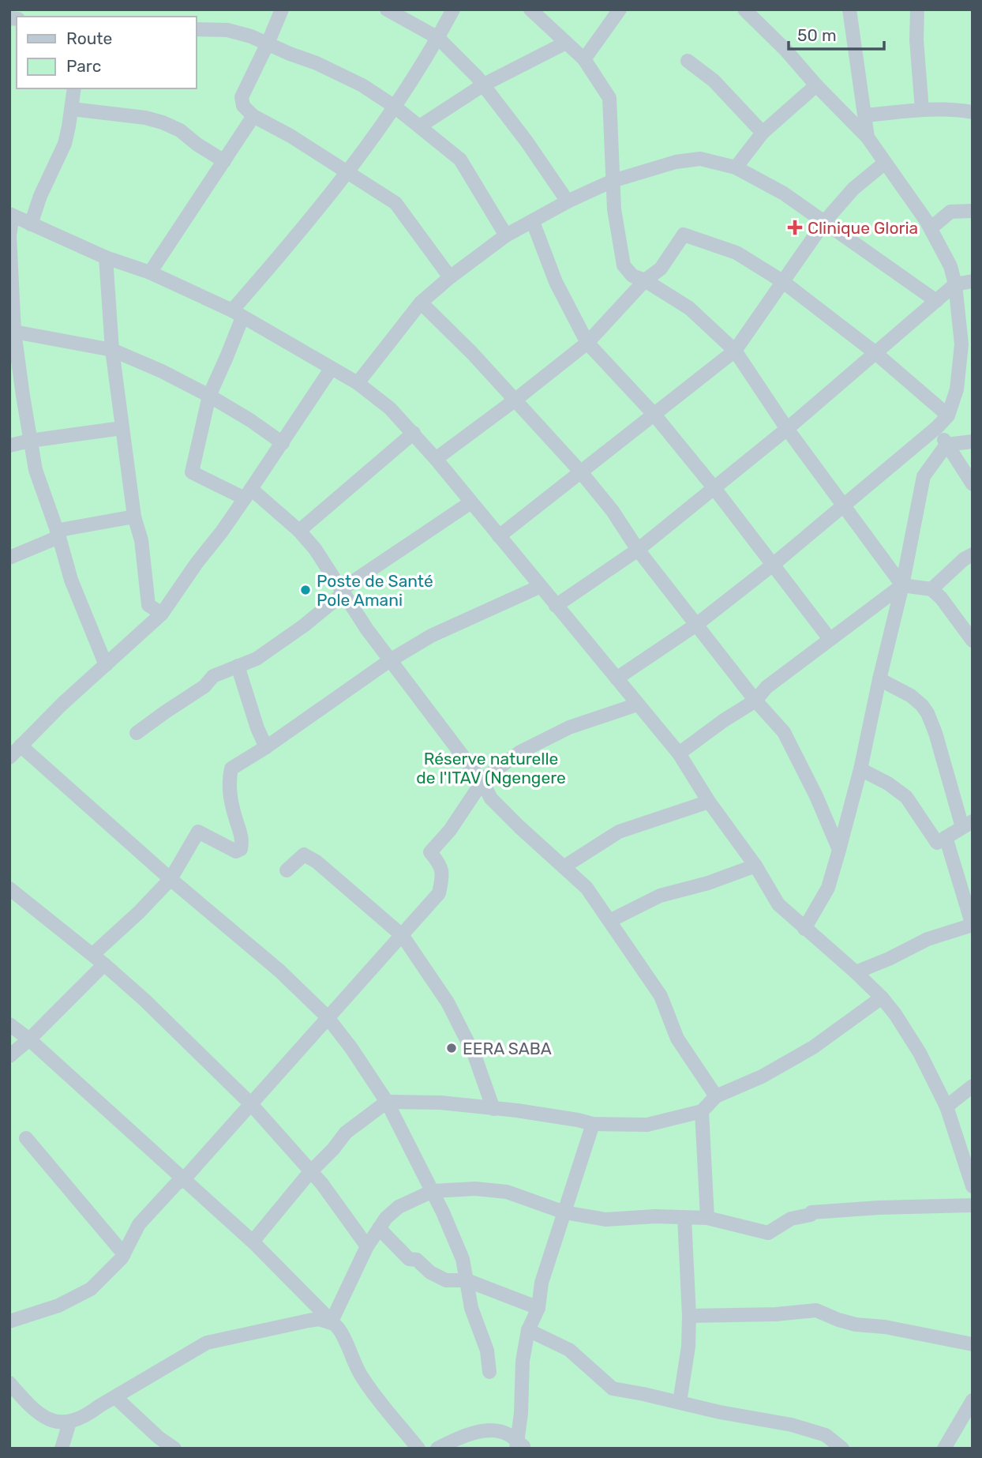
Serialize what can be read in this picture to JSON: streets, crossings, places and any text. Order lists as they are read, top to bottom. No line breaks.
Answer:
{"parks":["Réserve naturelle de l'ITAV (Ngengere"],"places":{"health":["Clinique Gloria"],"other":["Poste de Santé Pole Amani","EERA SABA"]},"legend":["Route","Parc"],"scale_bar":"50 m"}
